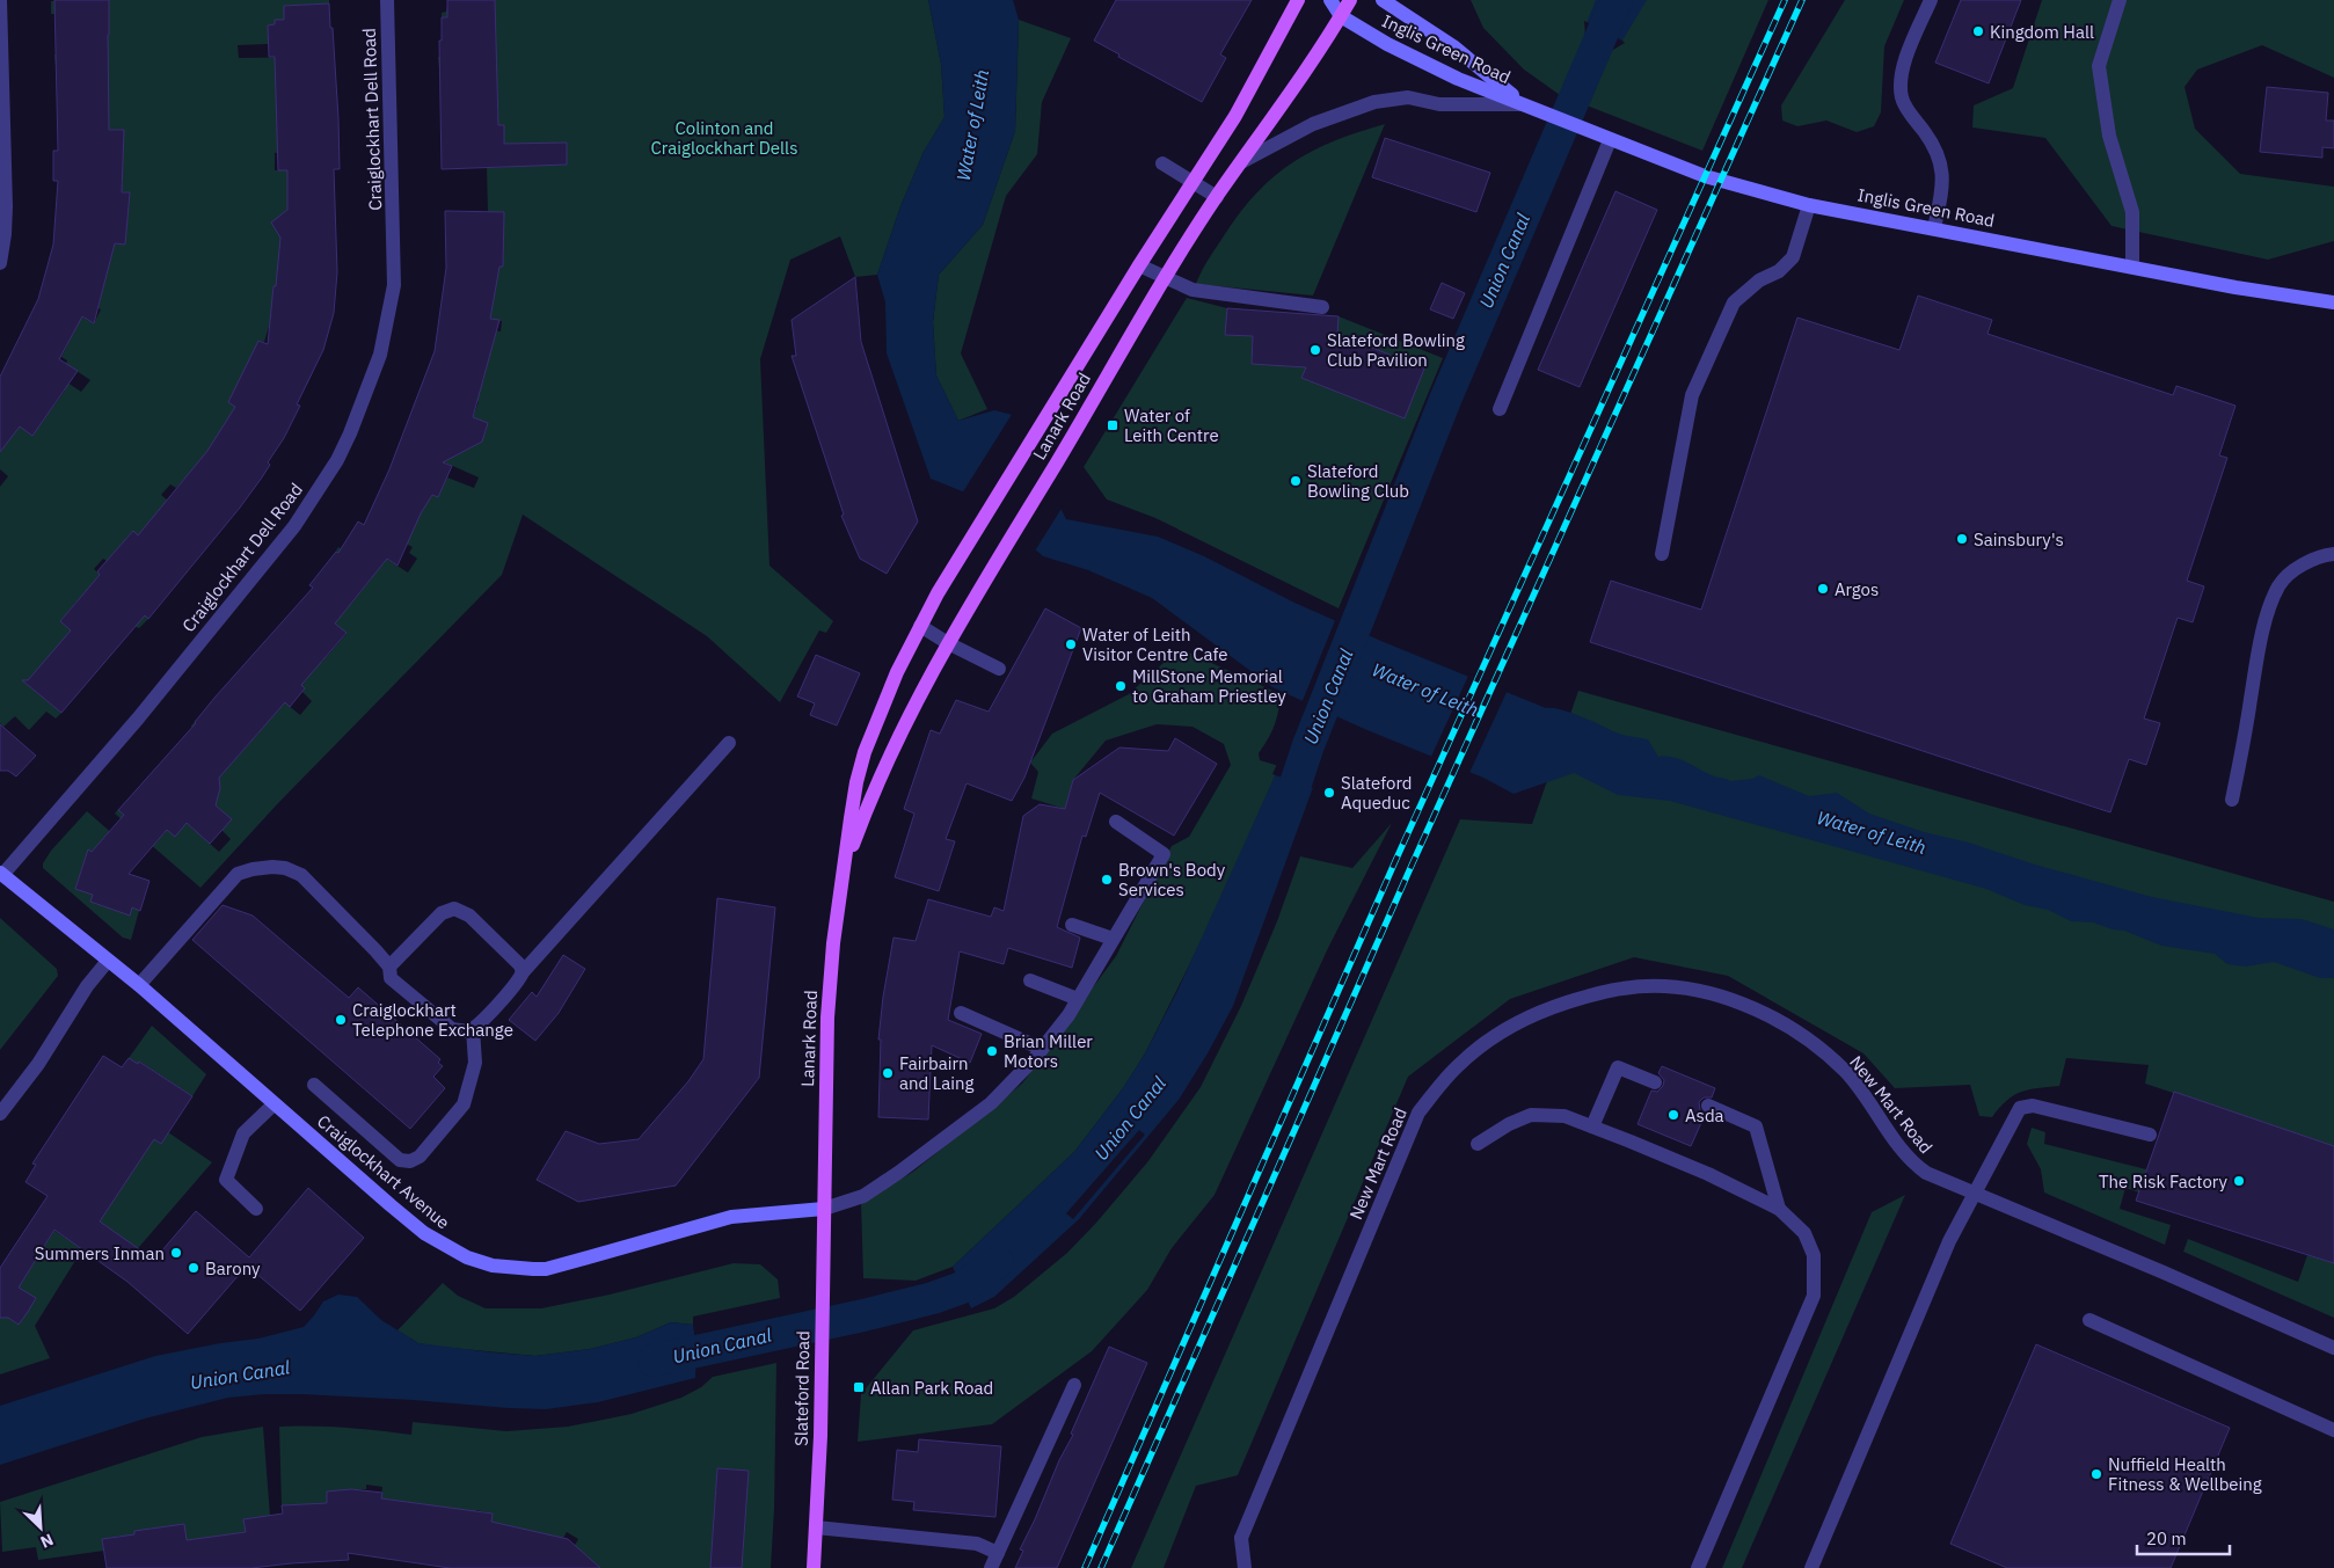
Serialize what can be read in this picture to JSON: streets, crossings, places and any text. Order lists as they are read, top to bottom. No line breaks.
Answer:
{"streets":{"main road":["Lanark Road","Slateford Road"],"street":["Inglis Green Road","Craiglockhart Dell Road","New Mart Road","Craiglockhart Avenue"]},"crossings":[["Inglis Green Road","Lanark Road"],["Craiglockhart Dell Road","Craiglockhart Avenue"],["Lanark Road","Craiglockhart Avenue"],["Lanark Road","Slateford Road"],["Craiglockhart Avenue","Slateford Road"]],"water":["Water of Leith","Union Canal"],"parks":["Colinton and Craiglockhart Dells"],"places":{"other":["Kingdom Hall","Slateford Bowling Club Pavilion","Slateford Bowling Club","Sainsbury's","Argos","Water of Leith Visitor Centre Cafe","MillStone Memorial to Graham Priestley","Slateford Aqueduc","Brown's Body Services","Craiglockhart Telephone Exchange","Brian Miller Motors","Fairbairn and Laing","Asda","The Risk Factory","Summers Inman","Barony","Nuffield Health Fitness & Wellbeing"],"transit":["Water of Leith Centre","Allan Park Road"]},"scale_bar":"20 m","north":"bottom right"}
